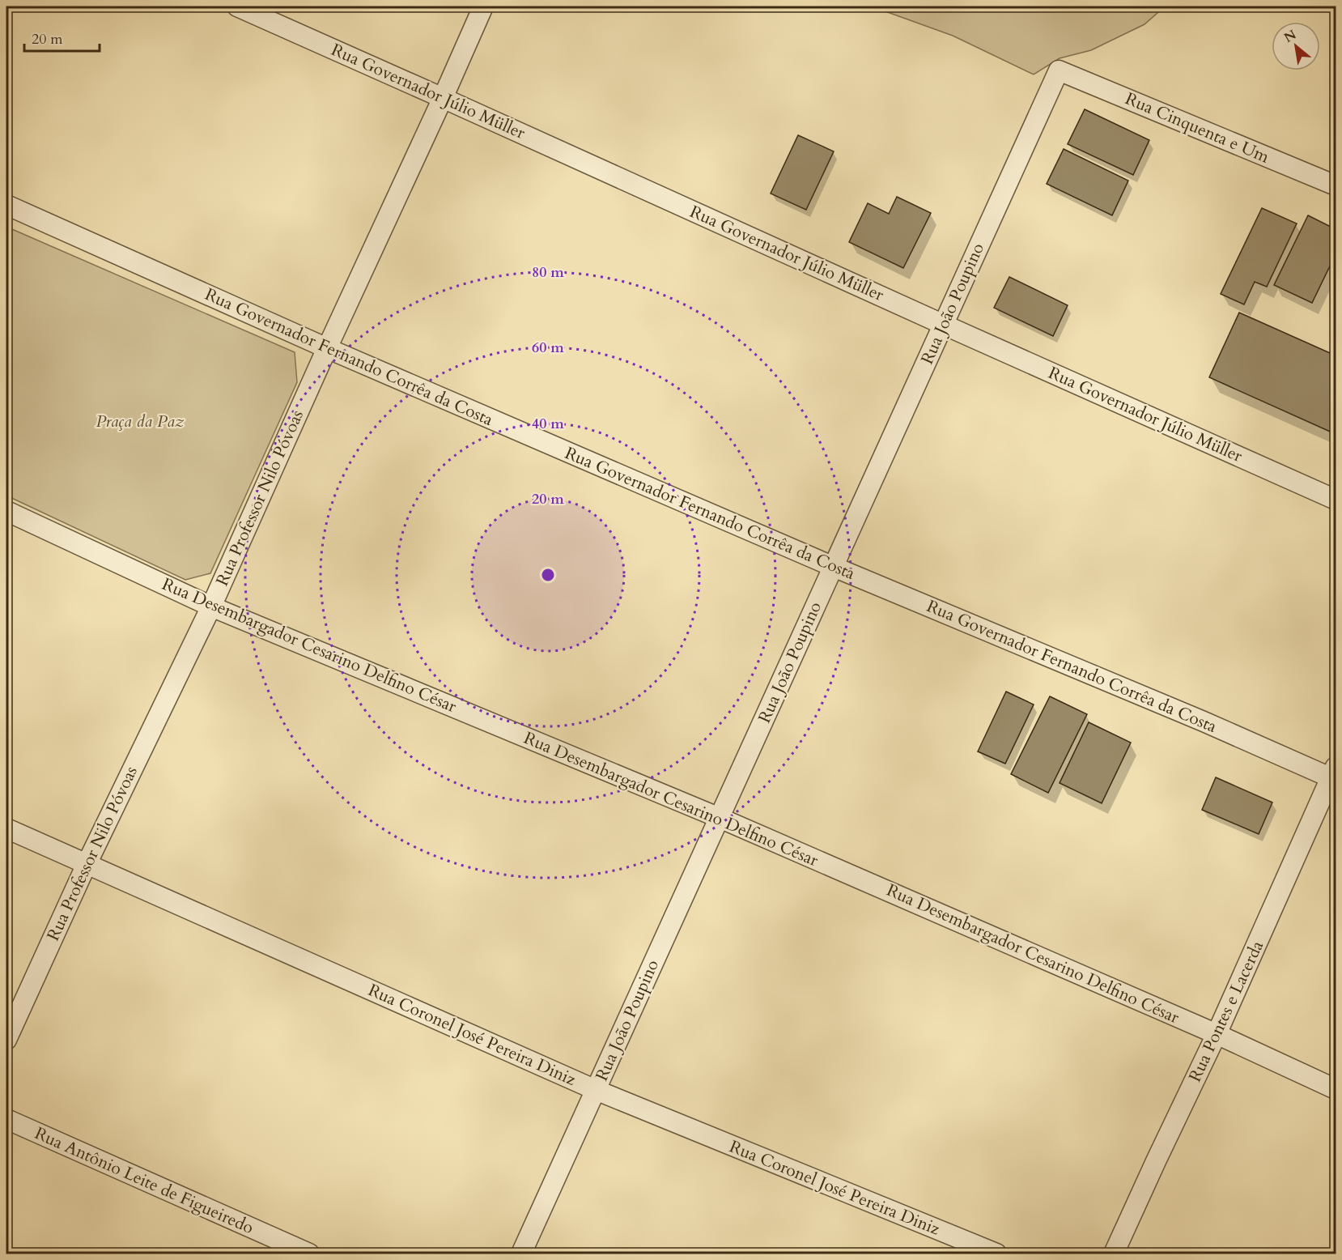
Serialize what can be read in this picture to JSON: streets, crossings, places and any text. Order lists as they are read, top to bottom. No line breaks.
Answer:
{"streets":{"street":["Rua Governador Júlio Müller","Rua Cinquenta e Um","Rua João Poupino","Rua Governador Fernando Corrêa da Costa","Rua Professor Nilo Póvoas","Rua Desembargador Cesarino Delfino César","Rua Pontes e Lacerda","Rua Coronel José Pereira Diniz","Rua Antônio Leite de Figueiredo"]},"crossings":[["Rua Governador Júlio Müller","Rua João Poupino"],["Rua Governador Júlio Müller","Rua Professor Nilo Póvoas"],["Rua Cinquenta e Um","Rua João Poupino"],["Rua João Poupino","Rua Governador Fernando Corrêa da Costa"],["Rua João Poupino","Rua Desembargador Cesarino Delfino César"],["Rua João Poupino","Rua Coronel José Pereira Diniz"],["Rua Governador Fernando Corrêa da Costa","Rua Professor Nilo Póvoas"],["Rua Governador Fernando Corrêa da Costa","Rua Pontes e Lacerda"],["Rua Professor Nilo Póvoas","Rua Desembargador Cesarino Delfino César"],["Rua Professor Nilo Póvoas","Rua Coronel José Pereira Diniz"],["Rua Desembargador Cesarino Delfino César","Rua Pontes e Lacerda"]],"parks":["Praça da Paz"],"scale_bar":"20 m","north":"top left","rings":["80 m","60 m","40 m","20 m"]}
